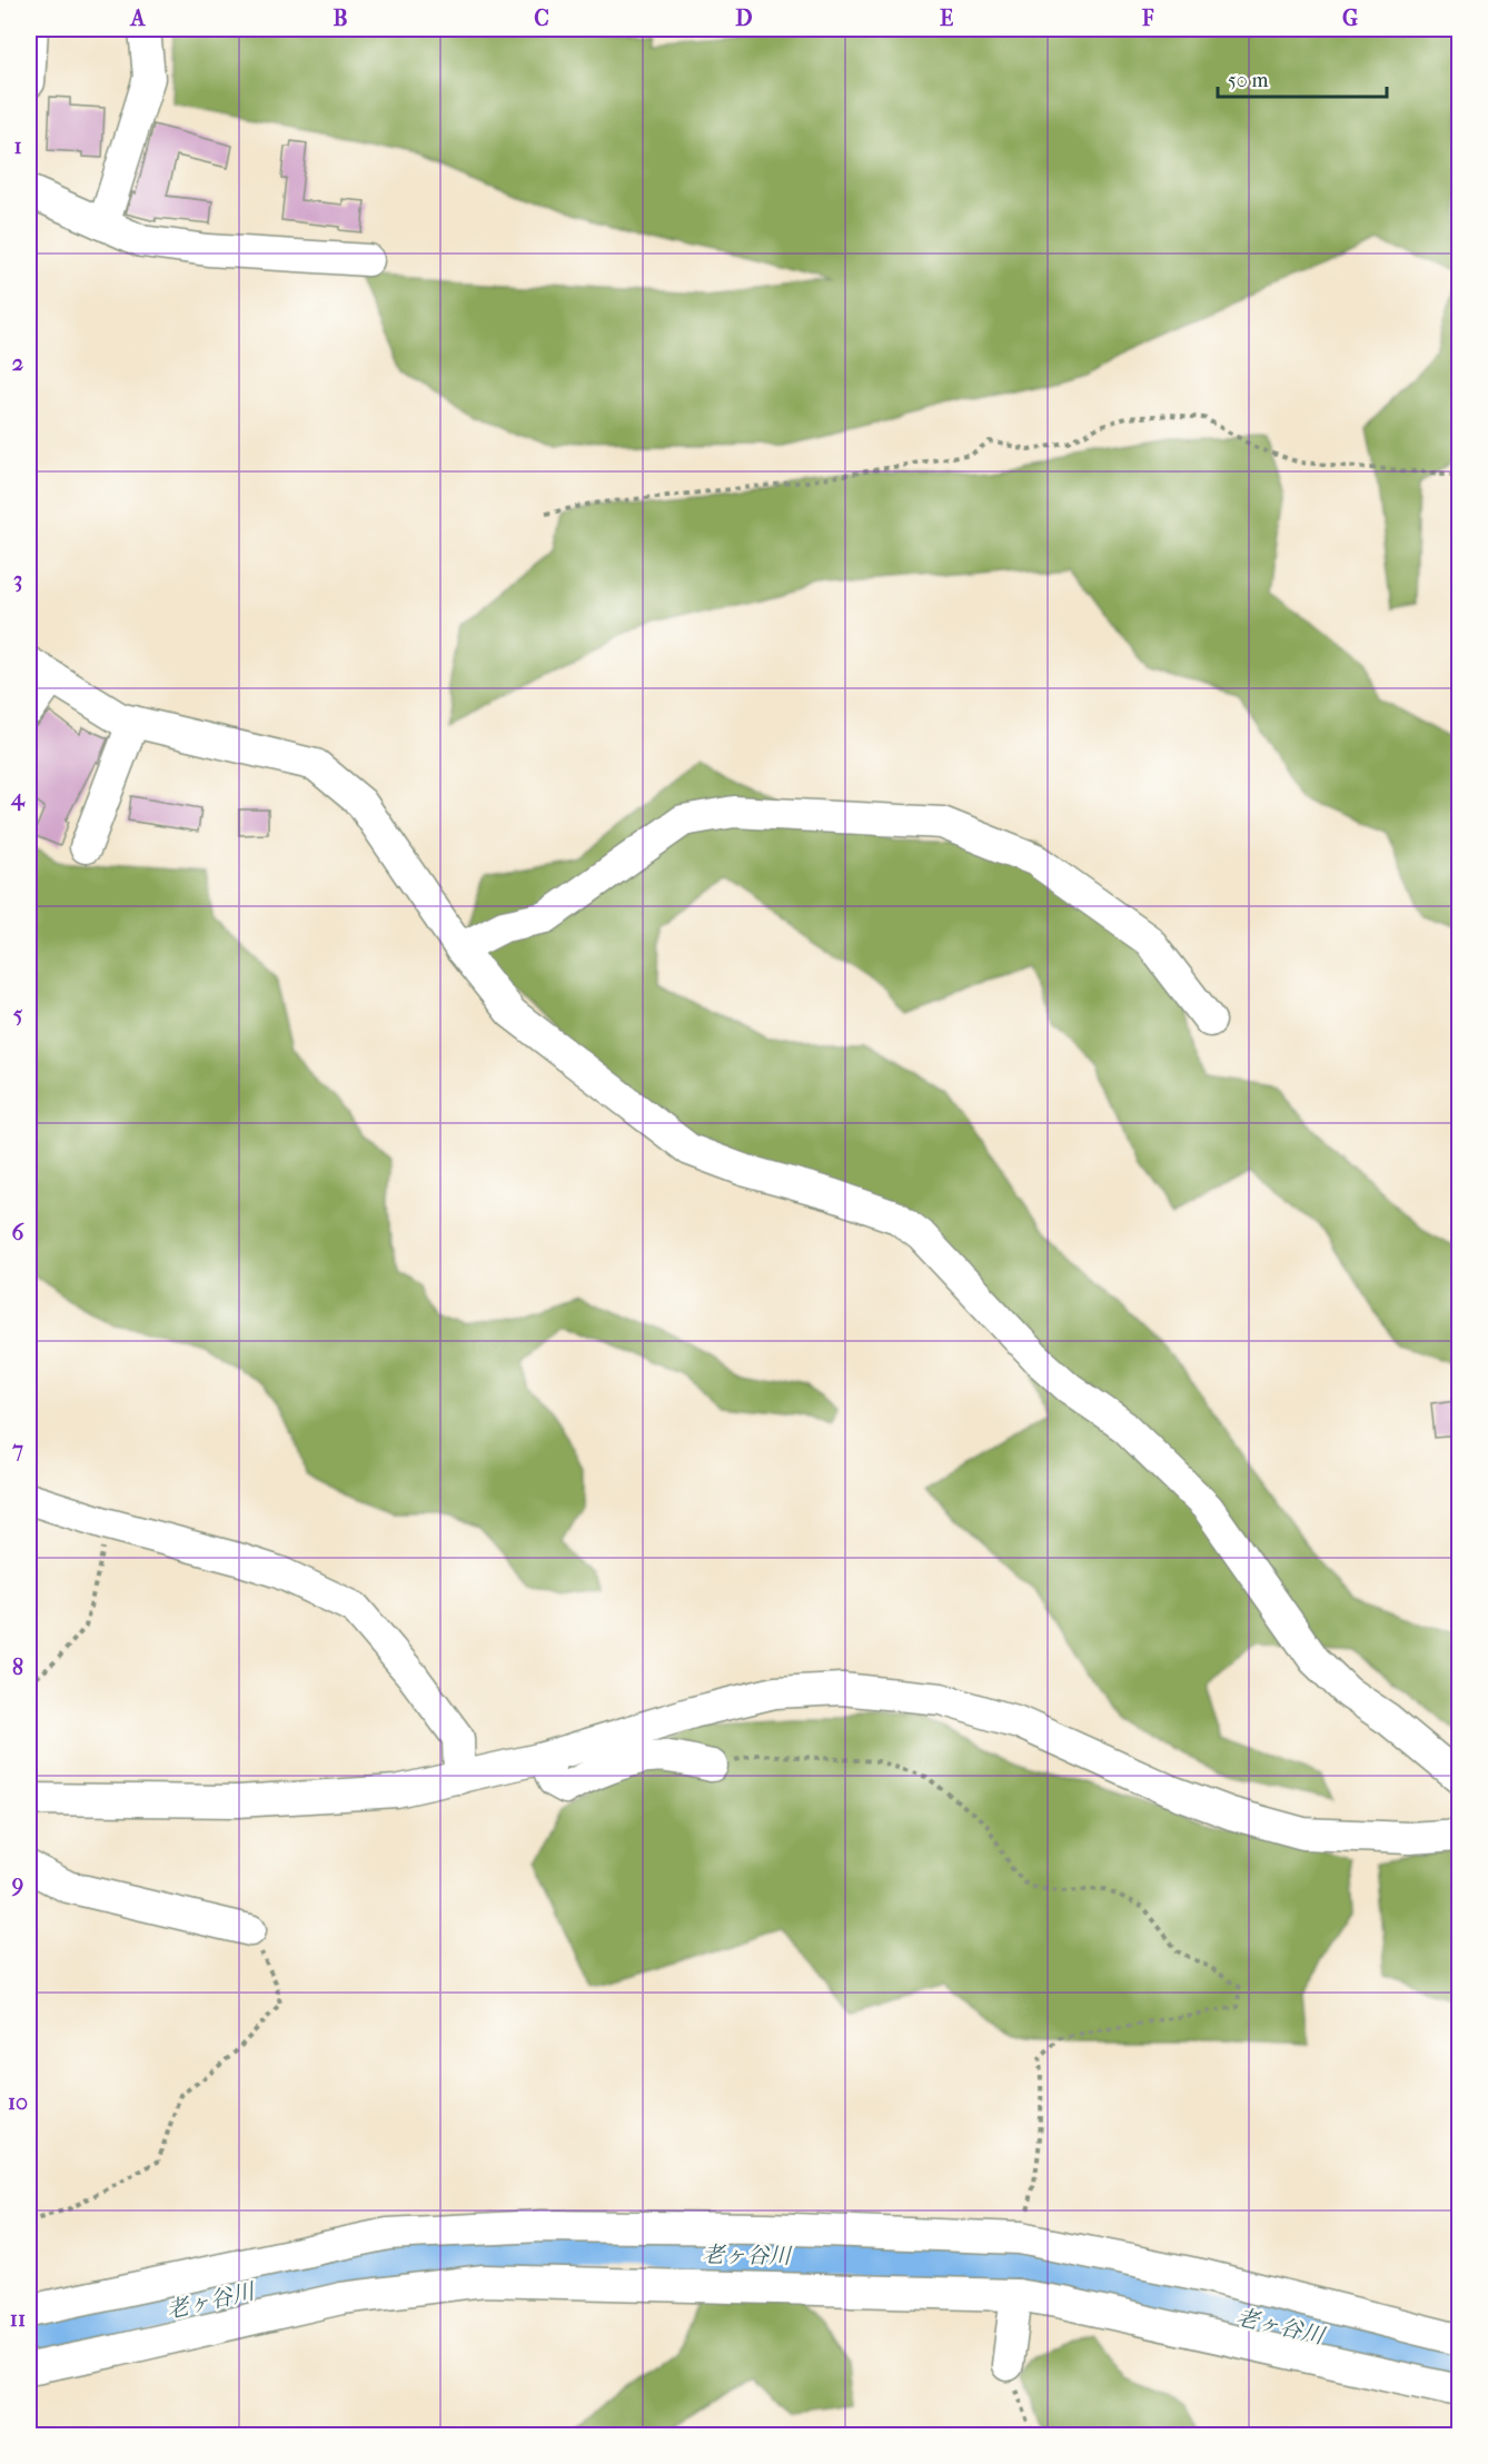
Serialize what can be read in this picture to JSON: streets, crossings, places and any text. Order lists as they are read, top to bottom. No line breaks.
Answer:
{"water":["老ヶ谷川"],"scale_bar":"50 m","grid":{"columns":["A","B","C","D","E","F","G"],"rows":["1","2","3","4","5","6","7","8","9","10","11"]}}
